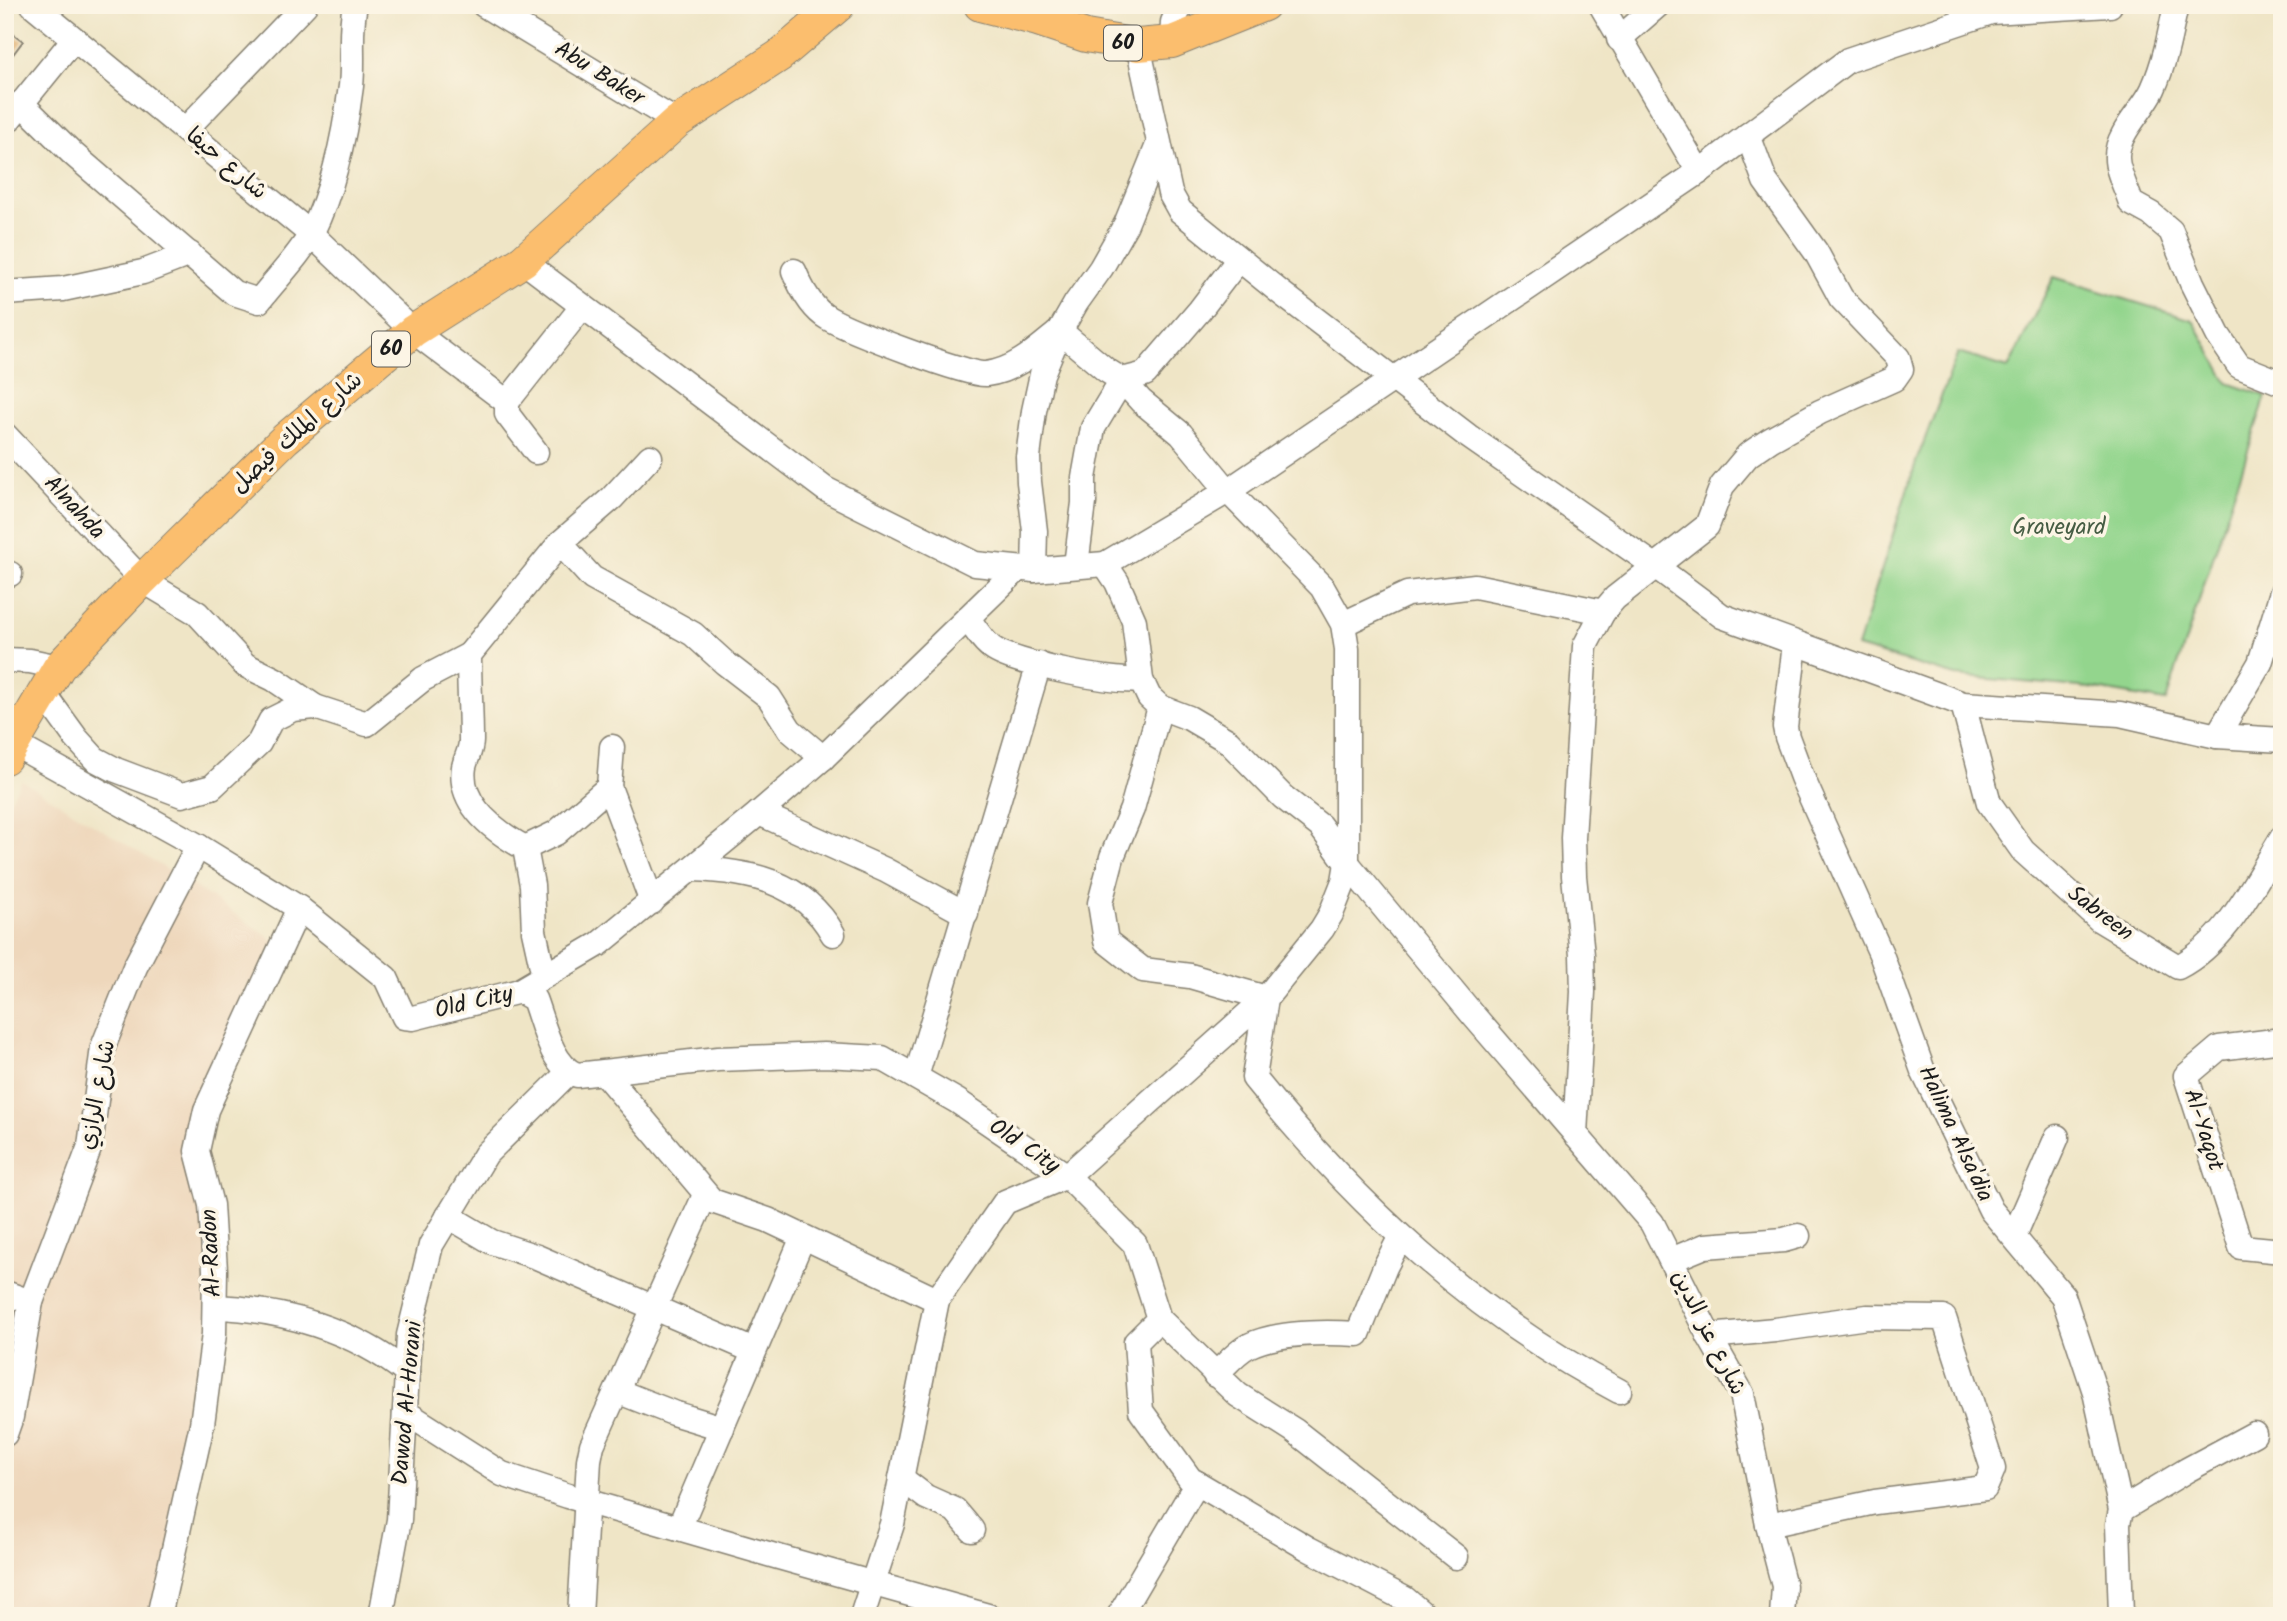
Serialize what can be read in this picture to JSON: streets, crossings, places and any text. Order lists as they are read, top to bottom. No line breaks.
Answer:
{"streets":{"main road":["60","شارع الملك فيصل"],"street":["Abu Baker","شارع حيفا","Alnahda","Sabreen","Old City","شارع الرازي","Al-Yaqot","Halima Alsa'dia","Al-Radon","شارع عز الدين","Dawod Al-Horani"]},"crossings":[["Abu Baker","شارع الملك فيصل"],["شارع حيفا","شارع الملك فيصل"],["شارع الملك فيصل","Alnahda"],["شارع الملك فيصل","Old City"],["Old City","شارع الرازي"],["Old City","Al-Radon"],["Old City","Dawod Al-Horani"]],"parks":["Graveyard"]}
